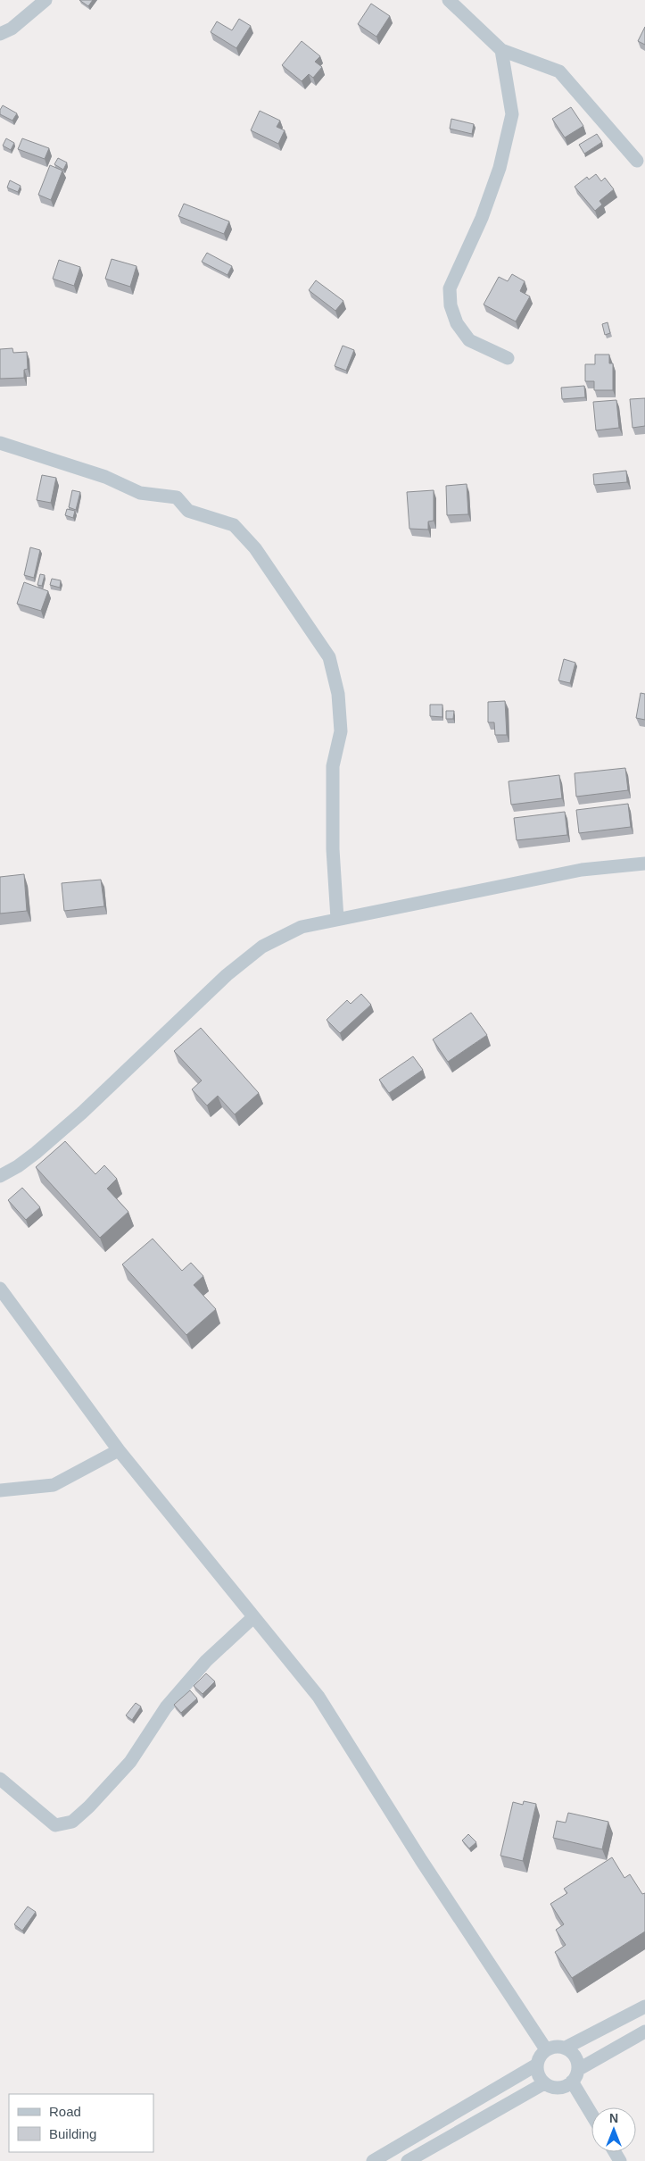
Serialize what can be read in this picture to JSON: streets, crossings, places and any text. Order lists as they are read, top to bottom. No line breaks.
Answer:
{"legend":["Road","Building"],"north":"top"}
